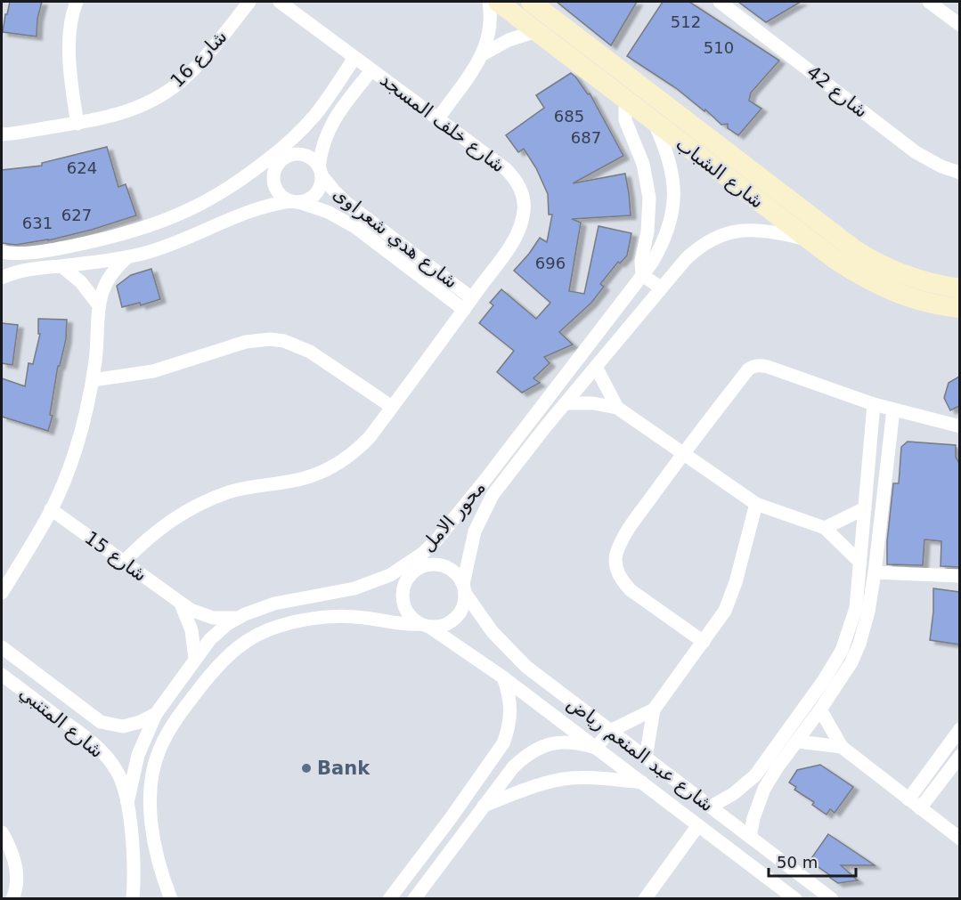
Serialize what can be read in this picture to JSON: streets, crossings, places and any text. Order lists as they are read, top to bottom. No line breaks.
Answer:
{"streets":{"street":["شارع 16","شارع 42","شارع خلف المسجد","شارع الشباب","شارع هدي شعراوى","محور الامل","شارع 15","شارع المتنبي","شارع عبد المنعم رياض"]},"crossings":[["شارع خلف المسجد","شارع هدي شعراوى"],["شارع خلف المسجد","شارع 15"],["شارع الشباب","محور الامل"],["محور الامل","شارع 15"],["محور الامل","شارع المتنبي"],["محور الامل","شارع عبد المنعم رياض"]],"places":["Bank"],"house_numbers":["512","510","685","687","624","627","631","696"],"scale_bar":"50 m"}
